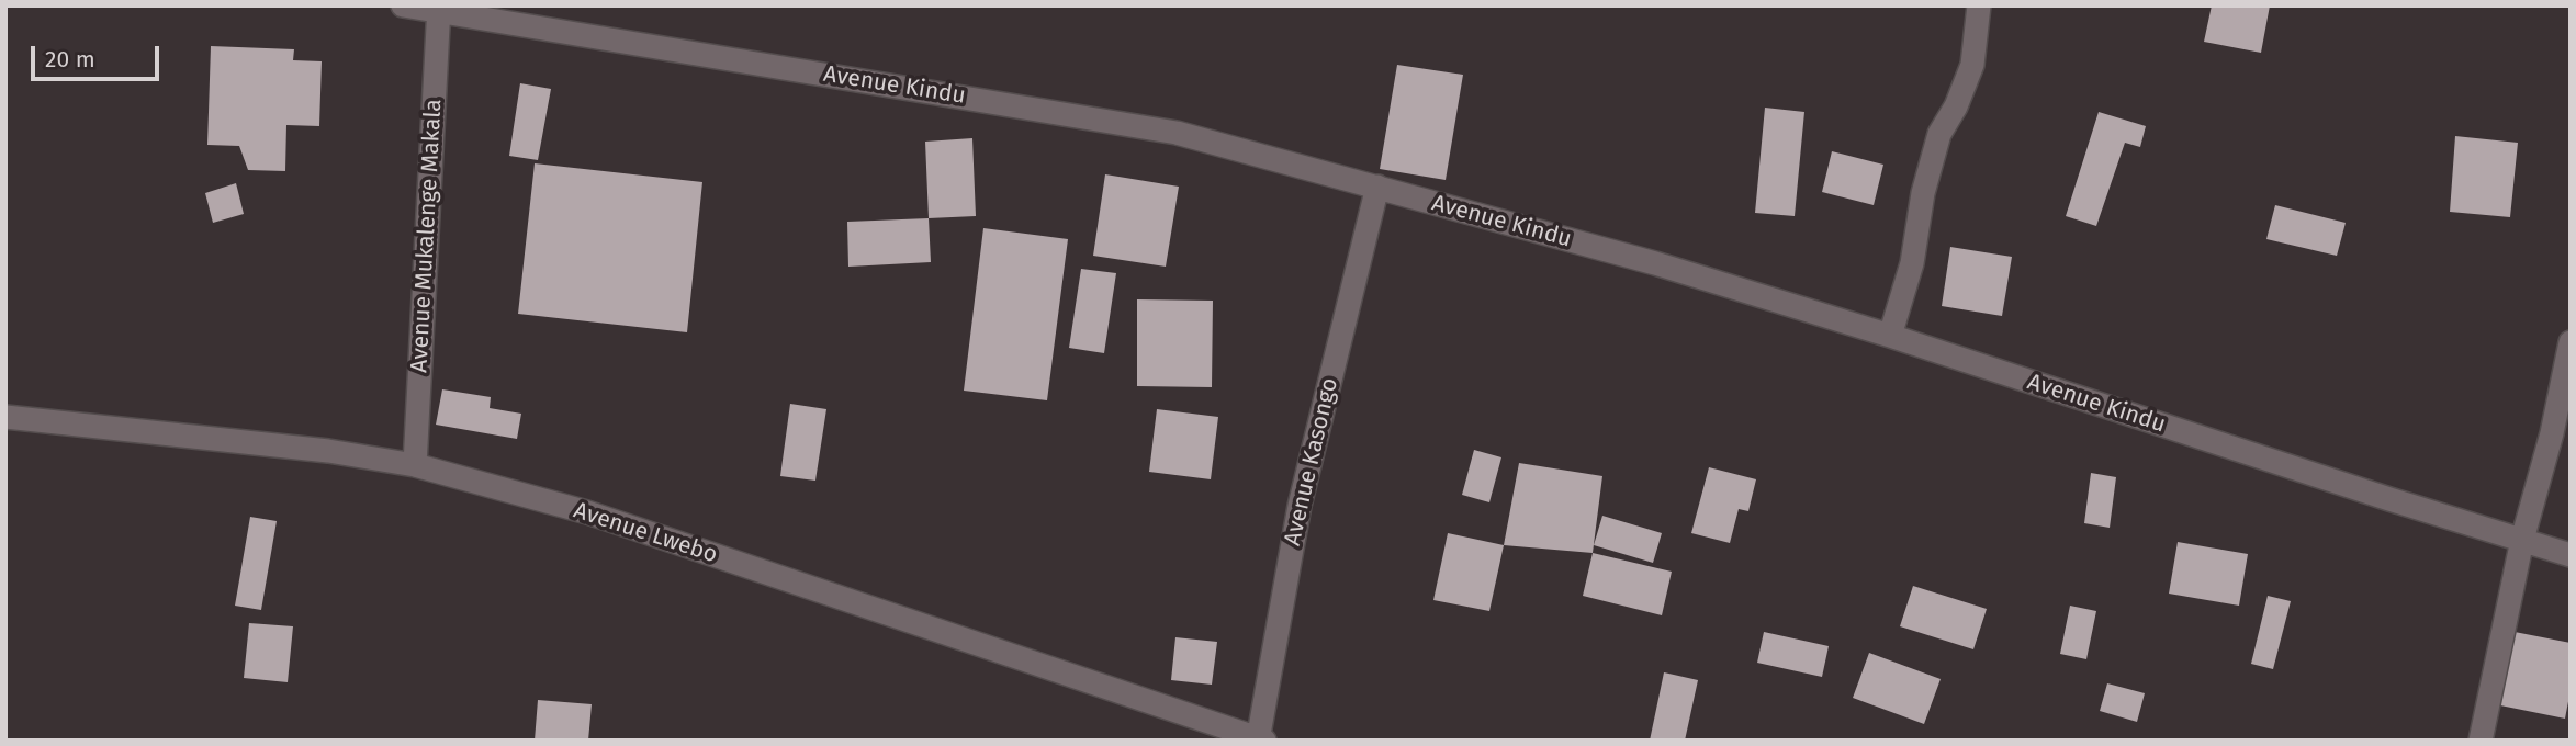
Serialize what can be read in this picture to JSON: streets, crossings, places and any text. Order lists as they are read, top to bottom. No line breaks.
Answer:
{"streets":{"street":["Avenue Kindu","Avenue Mukalenge Makala","Avenue Kasongo","Avenue Lwebo"]},"crossings":[["Avenue Kindu","Avenue Mukalenge Makala"],["Avenue Kindu","Avenue Kasongo"],["Avenue Mukalenge Makala","Avenue Lwebo"],["Avenue Kasongo","Avenue Lwebo"]],"scale_bar":"20 m"}
